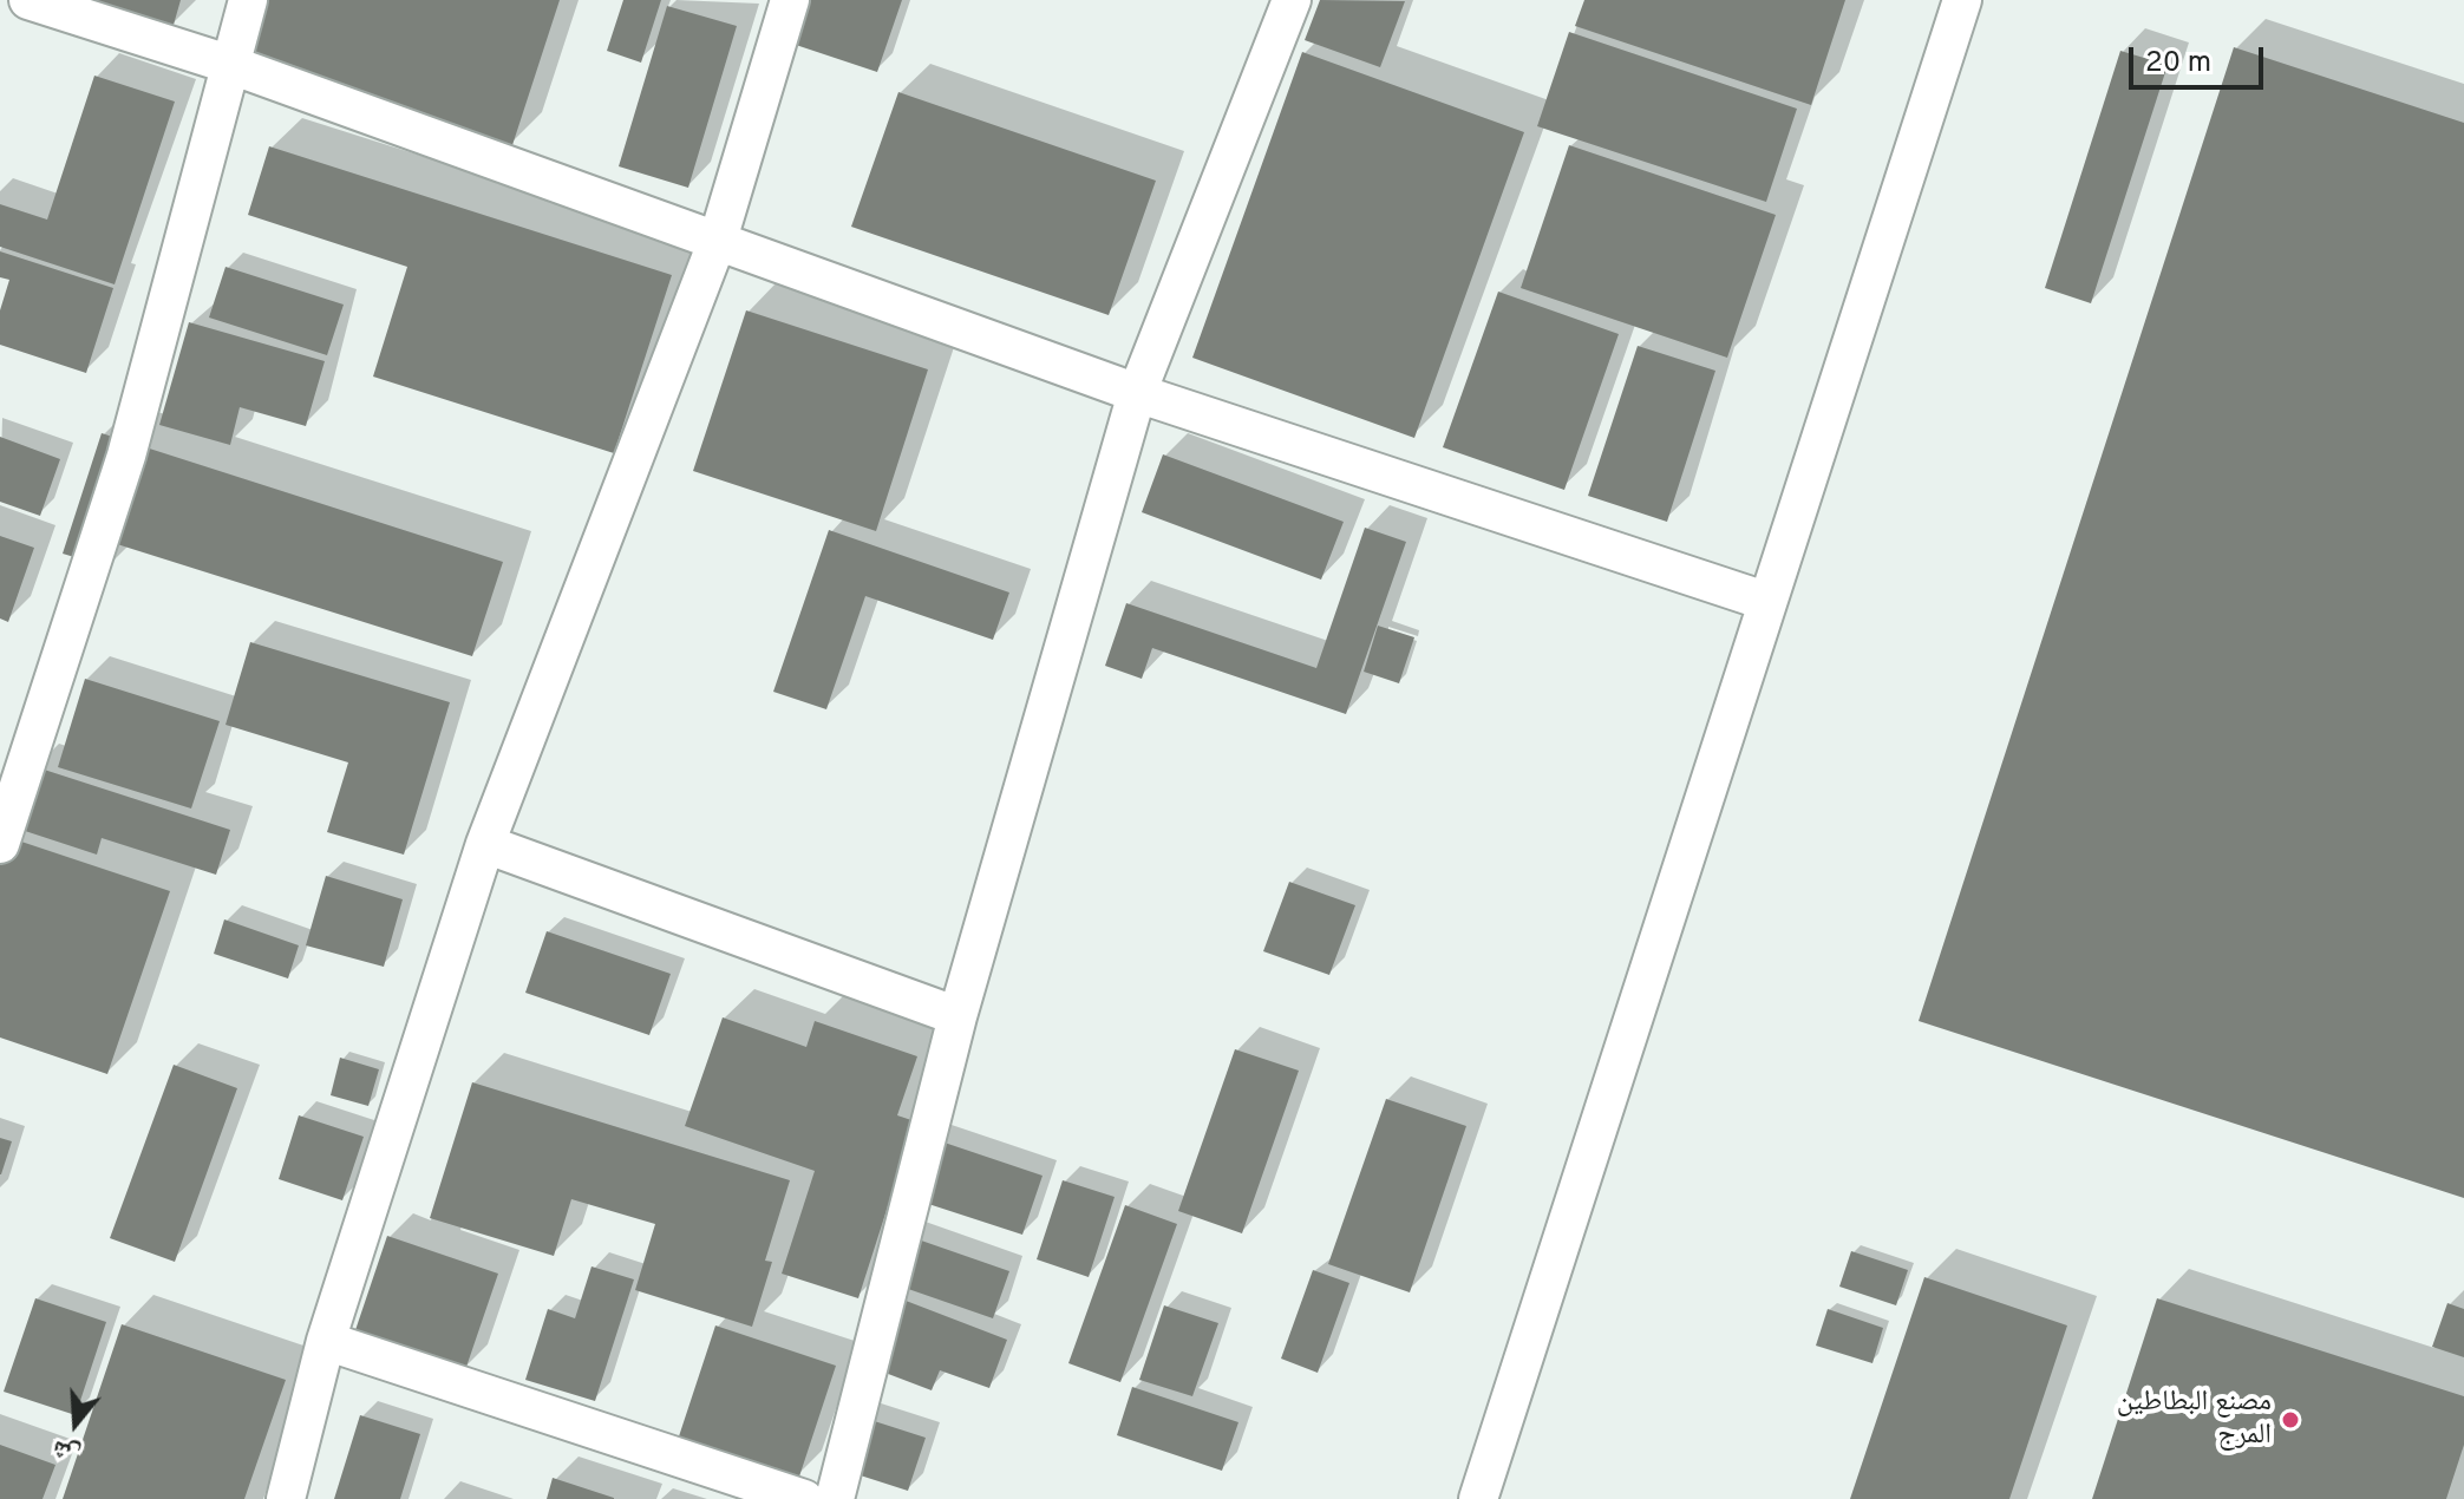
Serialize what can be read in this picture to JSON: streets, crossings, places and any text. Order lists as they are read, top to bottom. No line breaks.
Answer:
{"places":["مصنع البطاطين المرج"],"scale_bar":"20 m","north":"bottom"}
